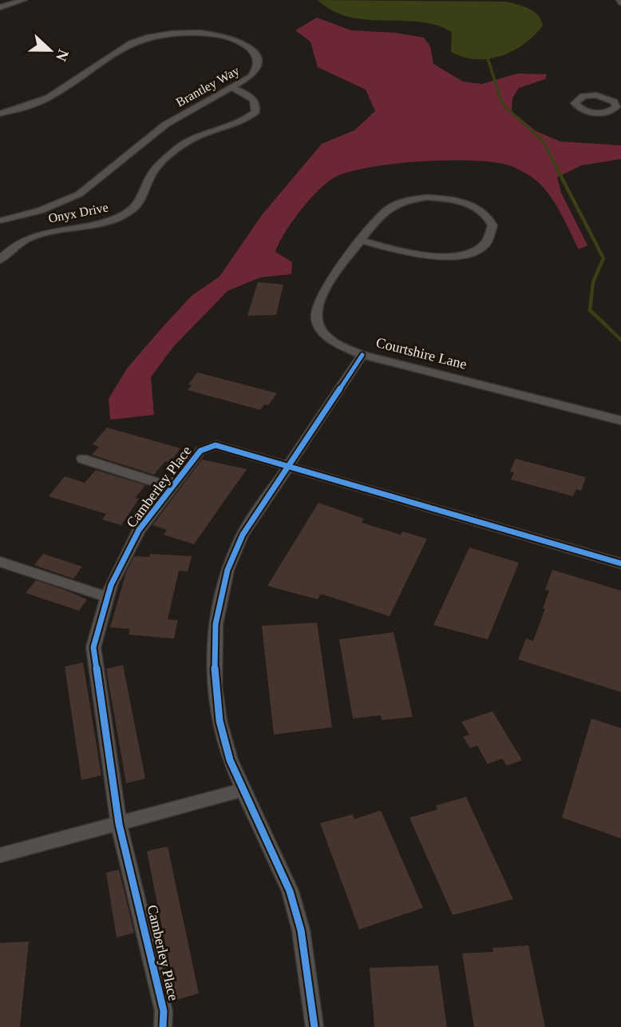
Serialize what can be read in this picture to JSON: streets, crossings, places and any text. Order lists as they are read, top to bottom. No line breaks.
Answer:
{"streets":{"street":["Brantley Way","Onyx Drive","Courtshire Lane","Camberley Place"]},"crossings":[["Brantley Way","Onyx Drive"]],"north":"right"}
